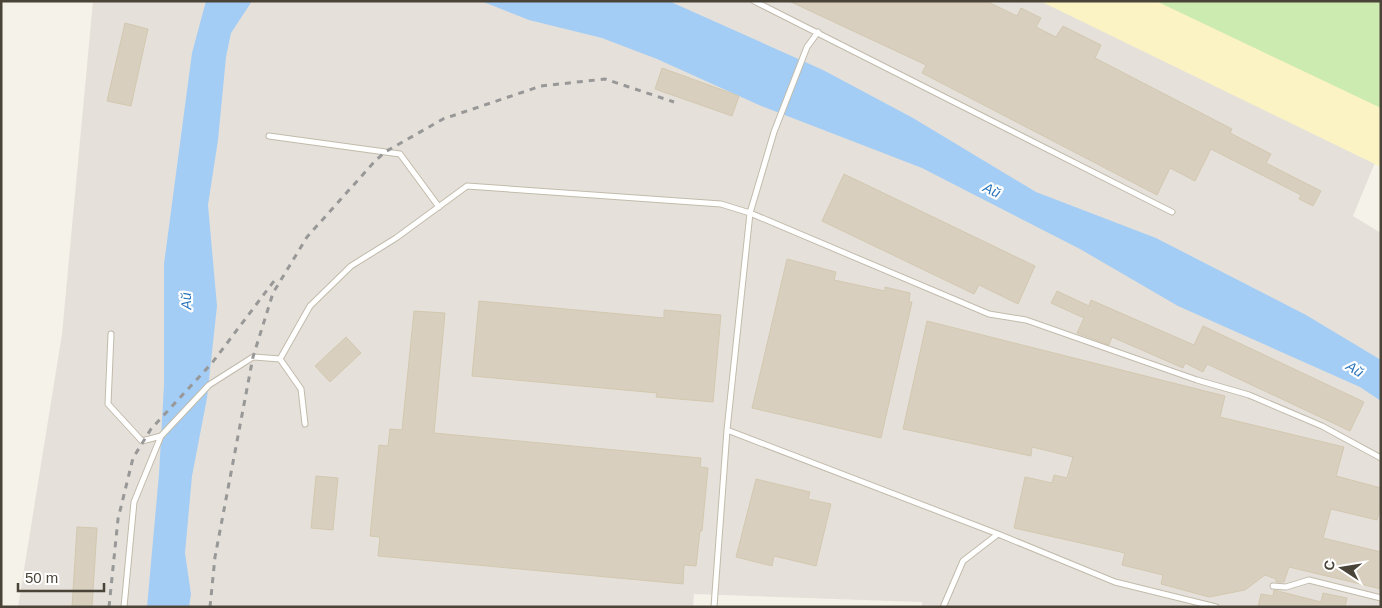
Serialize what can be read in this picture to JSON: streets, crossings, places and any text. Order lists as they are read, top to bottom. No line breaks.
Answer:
{"water":["Ай"],"scale_bar":"50 m","north":"left"}
